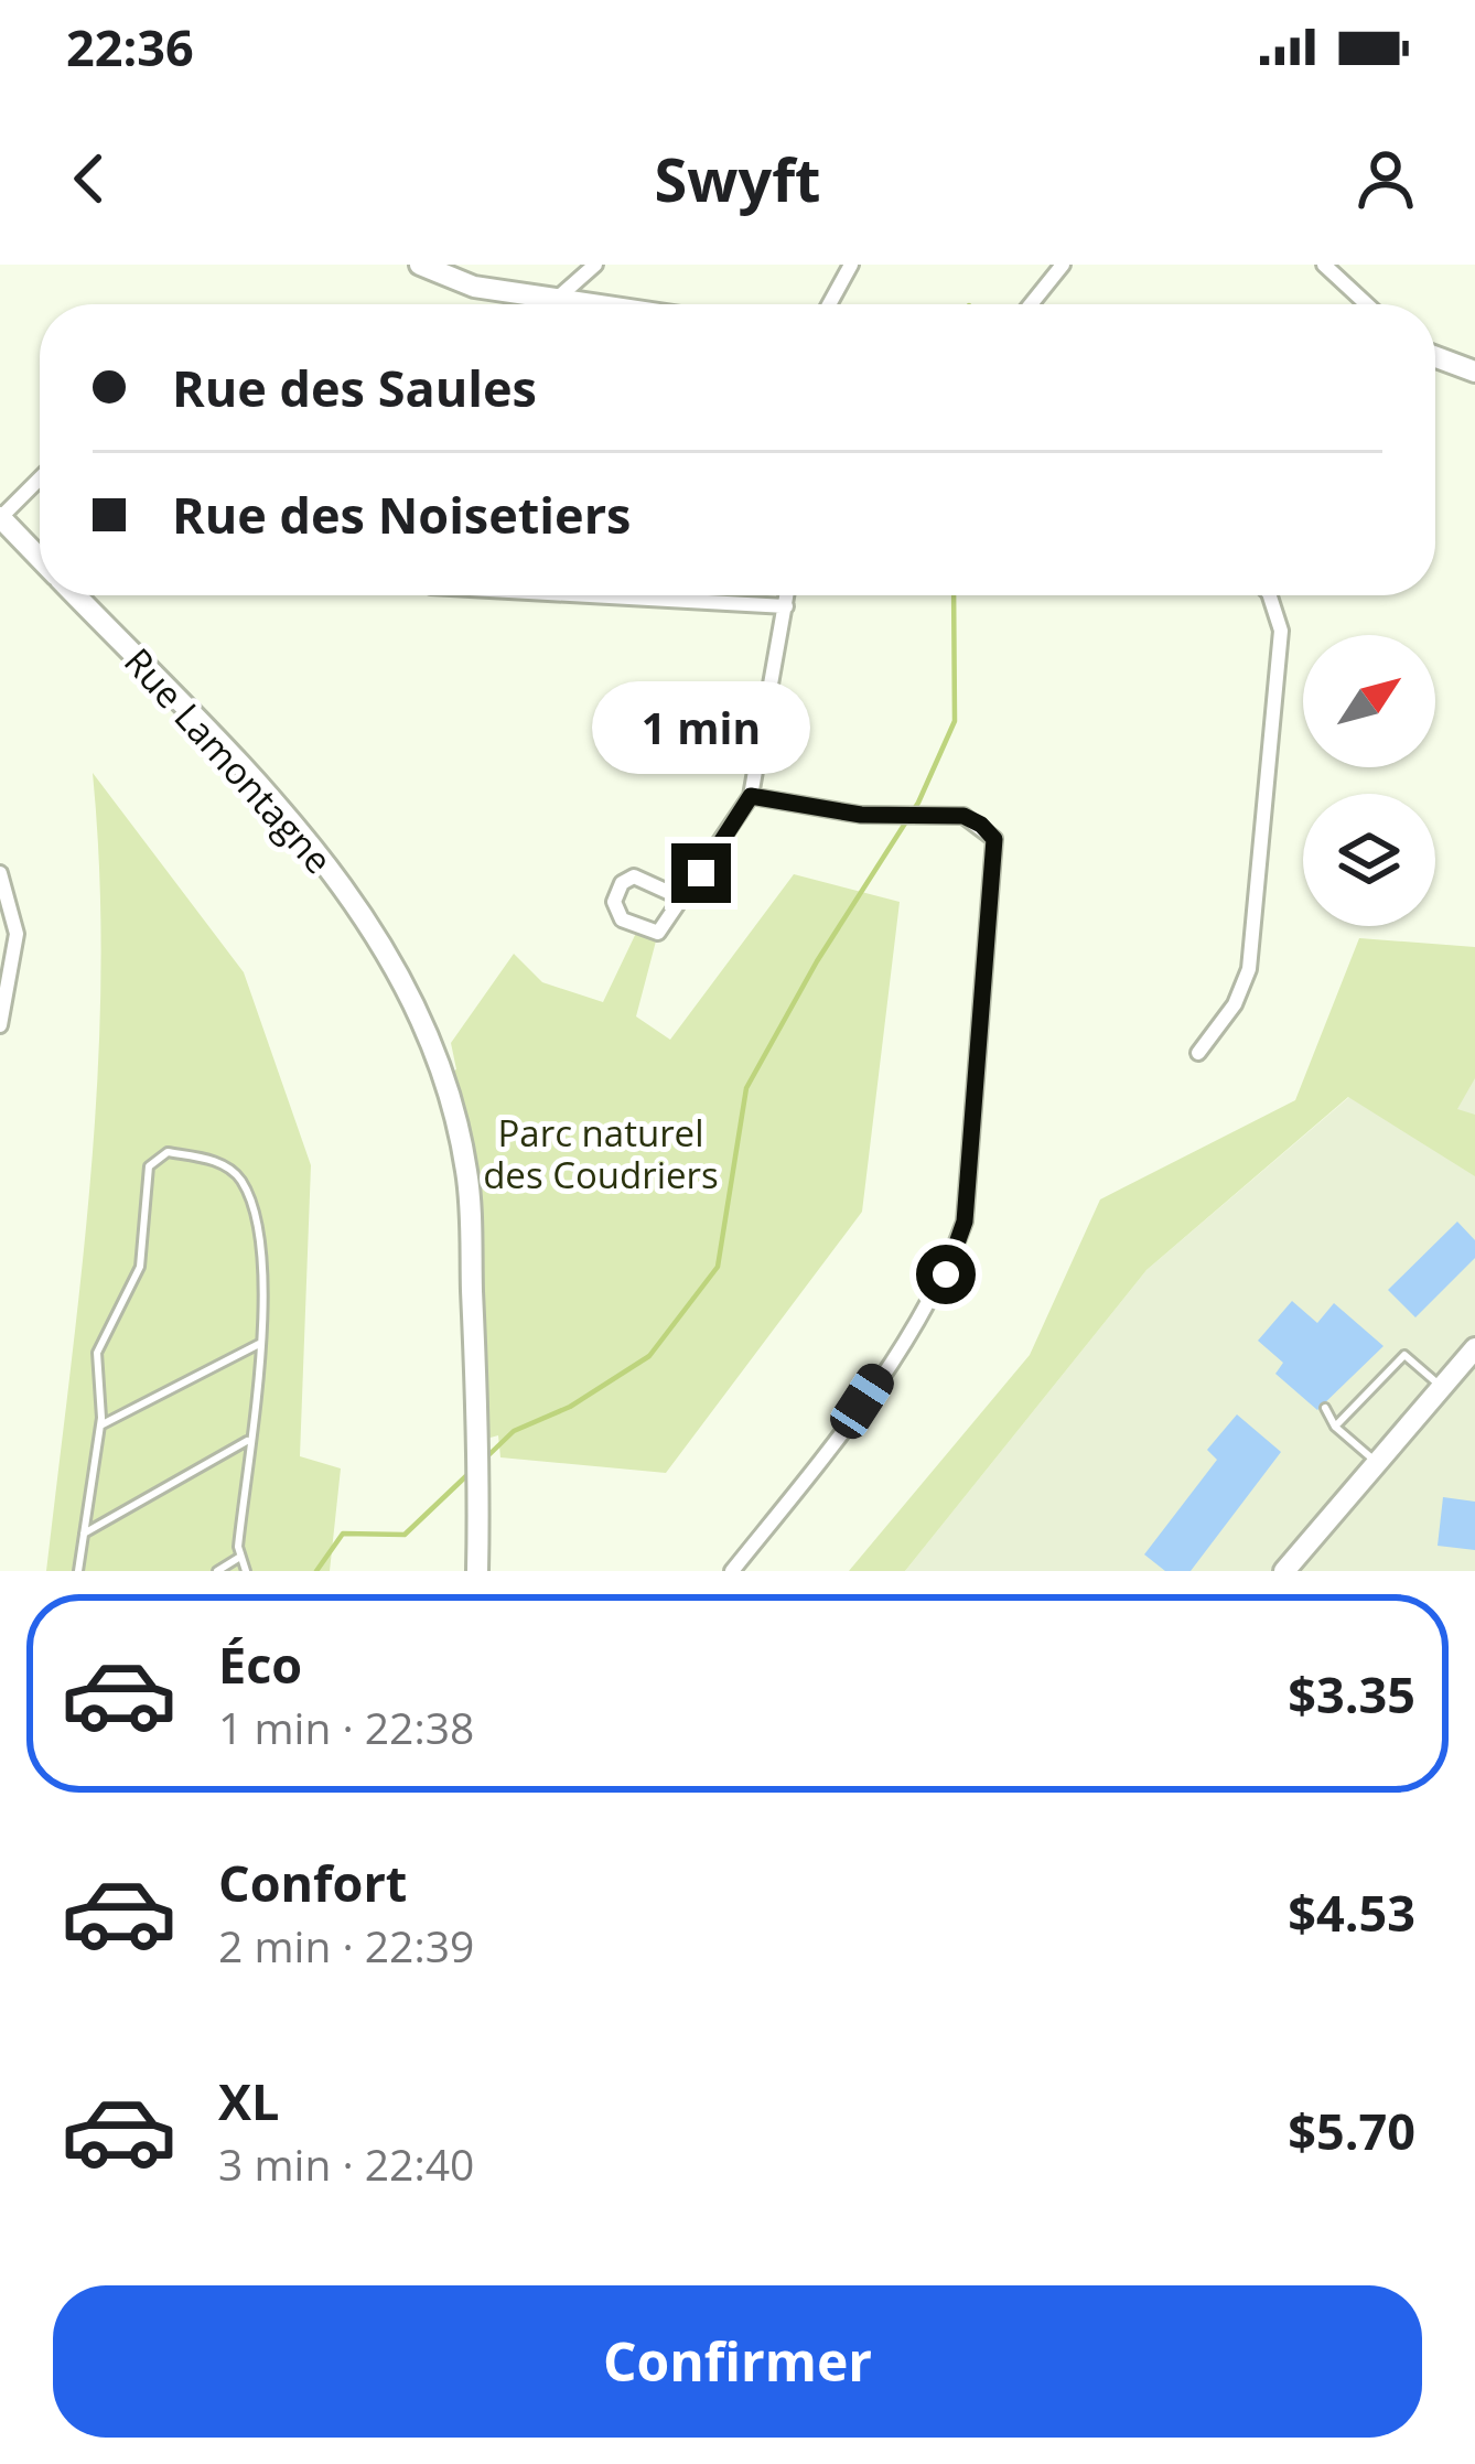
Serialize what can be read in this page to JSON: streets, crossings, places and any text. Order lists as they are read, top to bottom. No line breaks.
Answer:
{"streets":{"street":["Rue Lamontagne"]},"parks":["Parc naturel des Coudriers"],"north":"top right","page":{"status":"22:36","header":"Swyft","banner":["Rue des Saules","Rue des Noisetiers"],"bubble":"1 min","list":[{"name":"Éco","note":"1 min · 22:38","value":"$3.35"},{"name":"Confort","note":"2 min · 22:39","value":"$4.53"},{"name":"XL","note":"3 min · 22:40","value":"$5.70"}],"buttons":"Confirmer"}}
